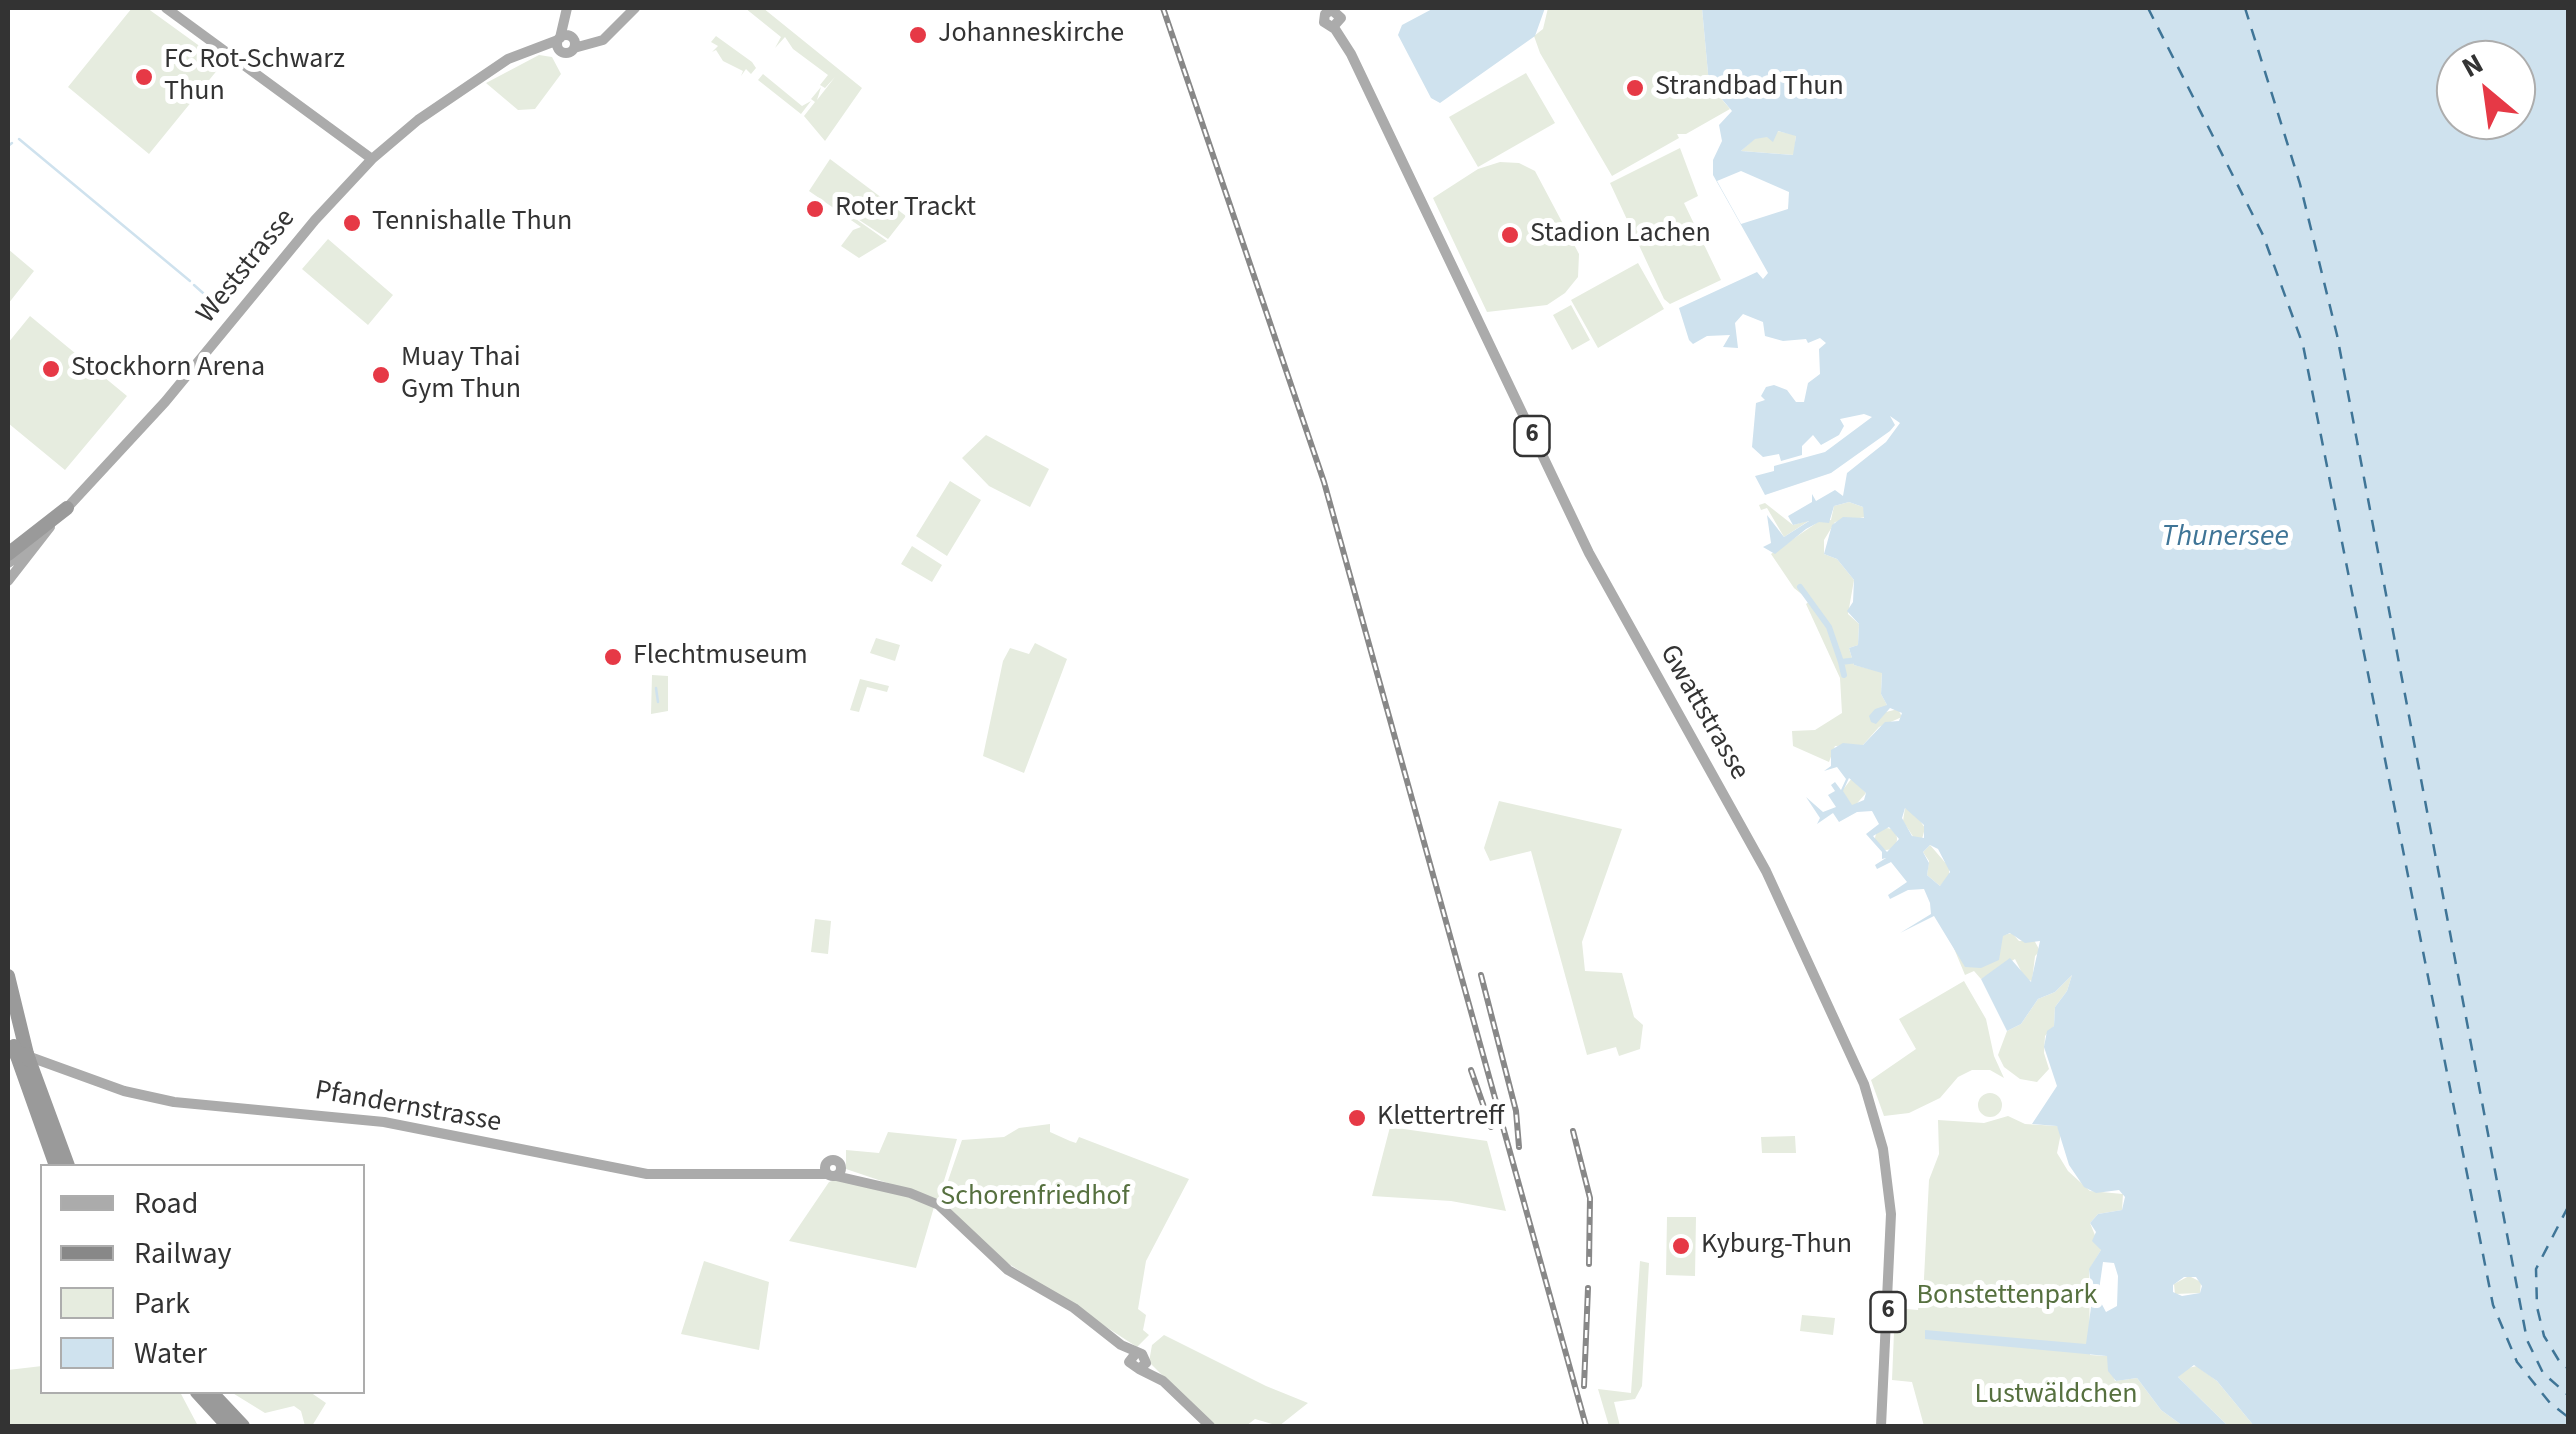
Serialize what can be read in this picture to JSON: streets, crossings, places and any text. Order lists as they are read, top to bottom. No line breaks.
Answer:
{"streets":{"main road":["Weststrasse","6","Gwattstrasse","Pfandernstrasse"]},"water":["Thunersee"],"parks":["Schorenfriedhof","Bonstettenpark","Lustwäldchen"],"places":["Johanneskirche","FC Rot-Schwarz Thun","Strandbad Thun","Roter Trackt","Tennishalle Thun","Stadion Lachen","Stockhorn Arena","Muay Thai Gym Thun","Flechtmuseum","Klettertreff","Kyburg-Thun"],"legend":["Road","Railway","Park","Water"],"north":"top left"}
